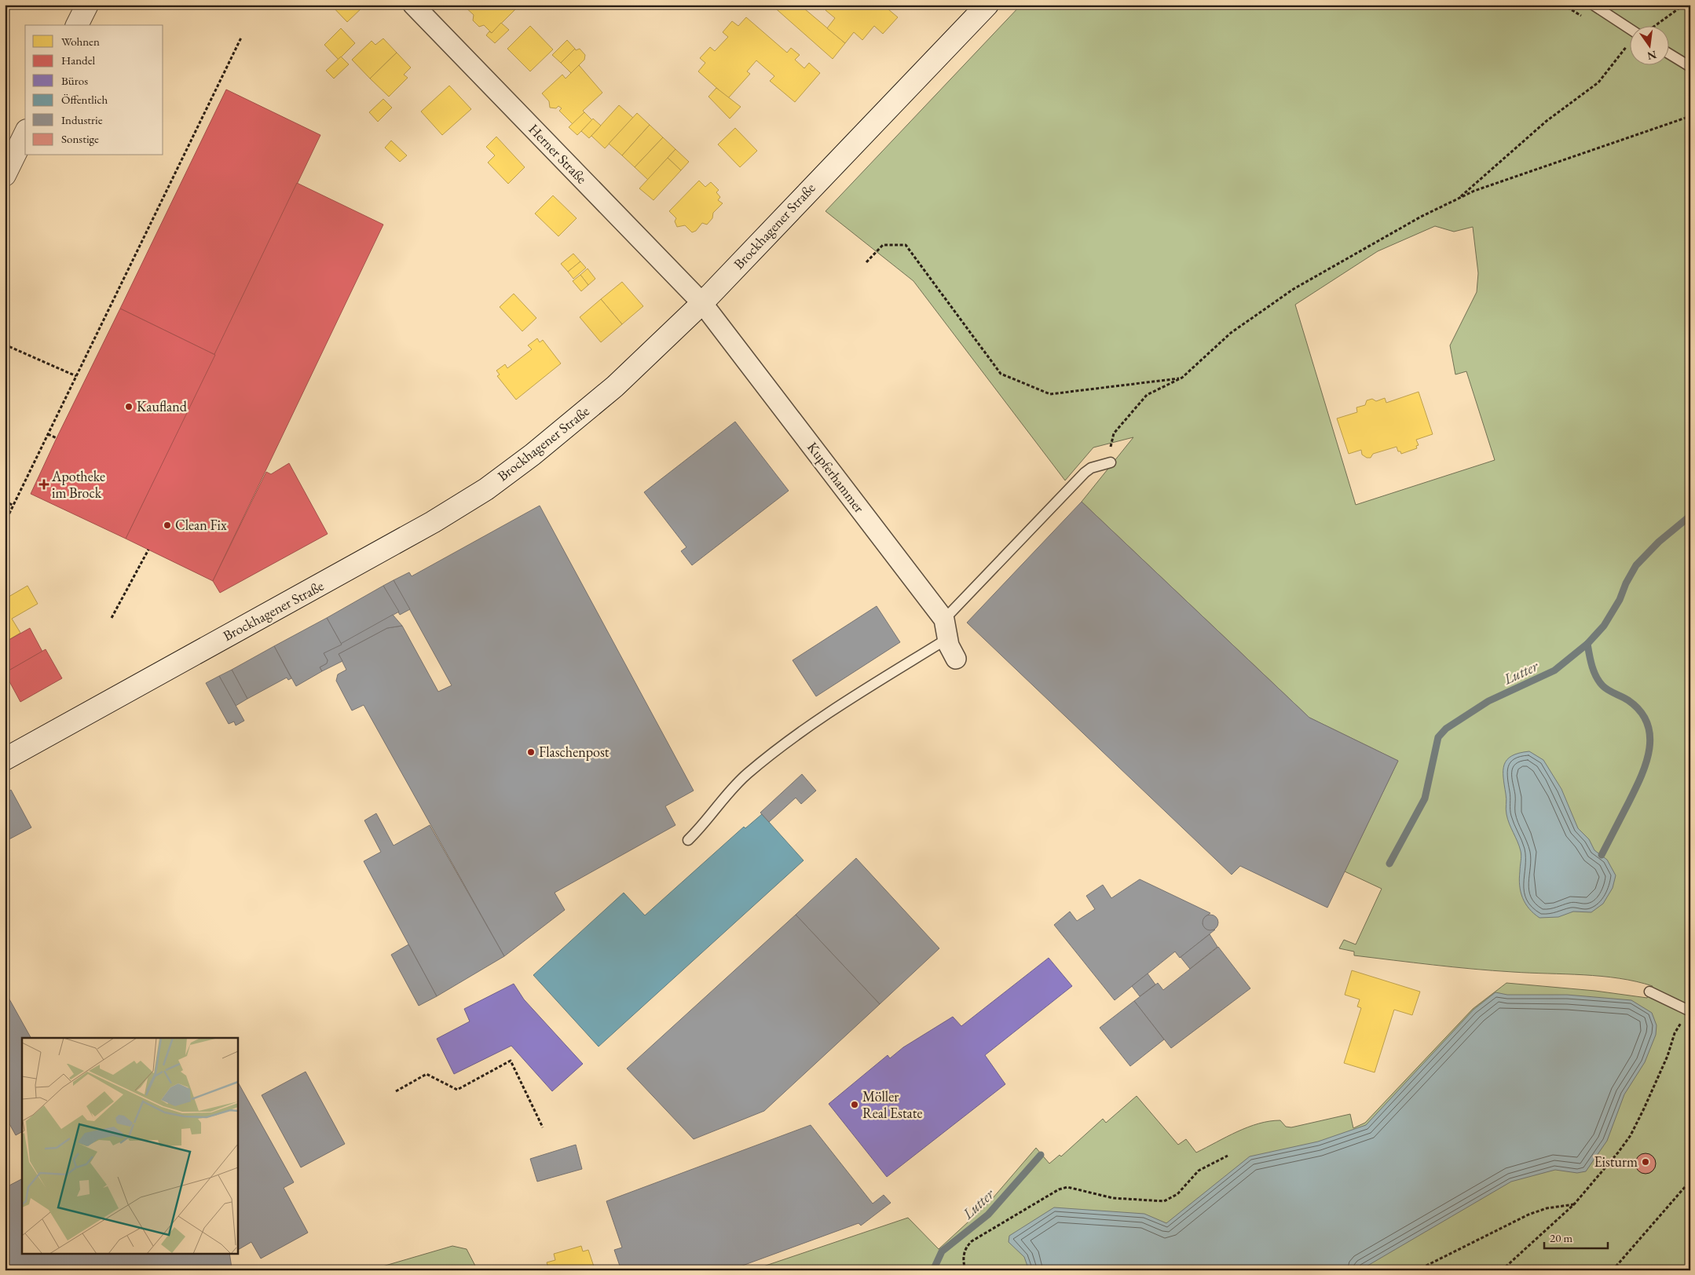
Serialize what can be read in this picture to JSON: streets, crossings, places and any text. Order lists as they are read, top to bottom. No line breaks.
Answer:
{"streets":{"main road":["Brockhagener Straße"],"street":["Herner Straße","Kupferhammer"]},"crossings":[["Herner Straße","Brockhagener Straße"],["Herner Straße","Kupferhammer"],["Brockhagener Straße","Kupferhammer"]],"water":["Lutter"],"places":{"other":["Kaufland","Clean Fix","Flaschenpost","Möller Real Estate","Eisturm"],"health":["Apotheke im Brock"]},"legend":["Wohnen","Handel","Büros","Öffentlich","Industrie","Sonstige"],"scale_bar":"20 m","north":"bottom"}
